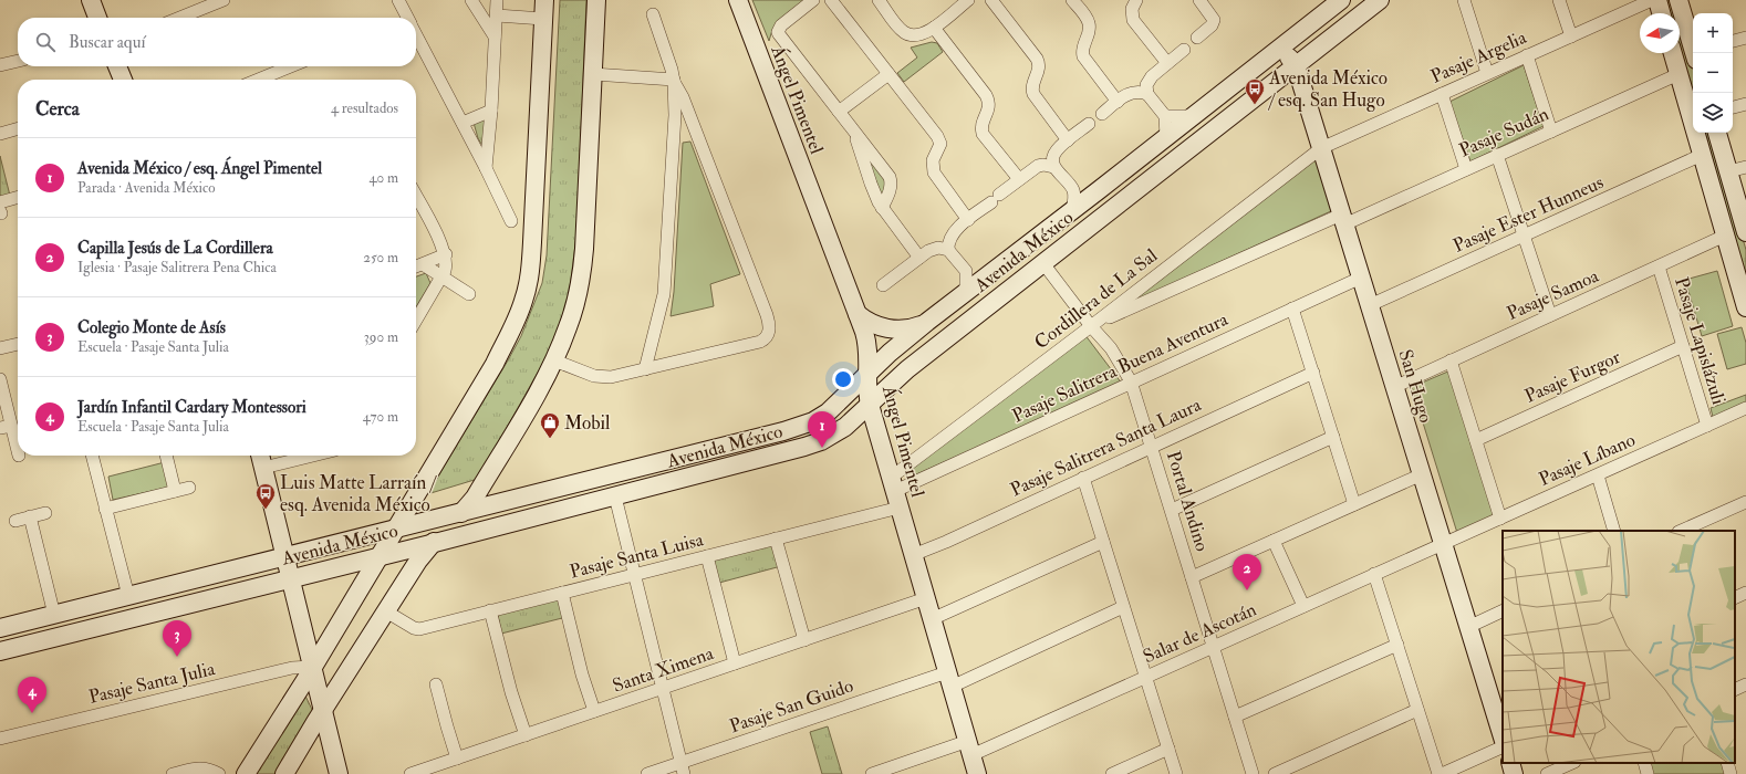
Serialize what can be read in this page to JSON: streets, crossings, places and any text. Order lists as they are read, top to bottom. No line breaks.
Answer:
{"streets":{"street":["Pasaje Argelia","Ángel Pimentel","Pasaje Sudán","Pasaje Ester Hunneus","Avenida México","Pasaje Samoa","Cordillera de La Sal","Pasaje Lapislázuli","Pasaje Salitrera Buena Aventura","Pasaje Furgor","San Hugo","Pasaje Salitrera Santa Laura","Pasaje Líbano","Portal Andino","Pasaje Santa Luisa","Salar de Ascotán","Santa Ximena","Pasaje Santa Julia","Pasaje San Guido"]},"crossings":[["Pasaje Argelia","Cordillera de La Sal"],["Pasaje Argelia","San Hugo"],["Ángel Pimentel","Avenida México"],["Ángel Pimentel","Cordillera de La Sal"],["Ángel Pimentel","Pasaje Salitrera Buena Aventura"],["Ángel Pimentel","Pasaje Salitrera Santa Laura"],["Ángel Pimentel","Pasaje Santa Luisa"],["Ángel Pimentel","Salar de Ascotán"],["Ángel Pimentel","Santa Ximena"],["Ángel Pimentel","Pasaje San Guido"],["Pasaje Sudán","Cordillera de La Sal"],["Pasaje Sudán","San Hugo"],["Pasaje Sudán","Portal Andino"],["Pasaje Ester Hunneus","San Hugo"],["Avenida México","San Hugo"],["Avenida México","Portal Andino"],["Pasaje Samoa","Pasaje Lapislázuli"],["Pasaje Samoa","San Hugo"],["Cordillera de La Sal","Pasaje Salitrera Buena Aventura"],["Cordillera de La Sal","San Hugo"],["Cordillera de La Sal","Portal Andino"],["Cordillera de La Sal","Pasaje Santa Luisa"],["Pasaje Lapislázuli","Pasaje Furgor"],["Pasaje Lapislázuli","Pasaje Líbano"],["Pasaje Salitrera Buena Aventura","San Hugo"],["Pasaje Salitrera Buena Aventura","Portal Andino"],["Pasaje Salitrera Buena Aventura","Pasaje Santa Luisa"],["San Hugo","Pasaje Líbano"],["San Hugo","Salar de Ascotán"],["Pasaje Salitrera Santa Laura","Portal Andino"],["Pasaje Líbano","Salar de Ascotán"],["Portal Andino","Salar de Ascotán"]],"places":{"bus stop":["Avenida México / esq. San Hugo","Luis Matte Larraín / esq. Avenida México"],"shop":["Mobil"]},"north":"left","page":{"map_buttons":["+","−"],"search":"Buscar aquí","heading":["Cerca","4 resultados"],"list":[{"mark":"1","name":"Avenida México / esq. Ángel Pimentel","note":"Parada · Avenida México","value":"40 m"},{"mark":"2","name":"Capilla Jesús de La Cordillera","note":"Iglesia · Pasaje Salitrera Pena Chica","value":"250 m"},{"mark":"3","name":"Colegio Monte de Asís","note":"Escuela · Pasaje Santa Julia","value":"390 m"},{"mark":"4","name":"Jardín Infantil Cardary Montessori","note":"Escuela · Pasaje Santa Julia","value":"470 m"}],"pins":["1","2","3","4"]}}
